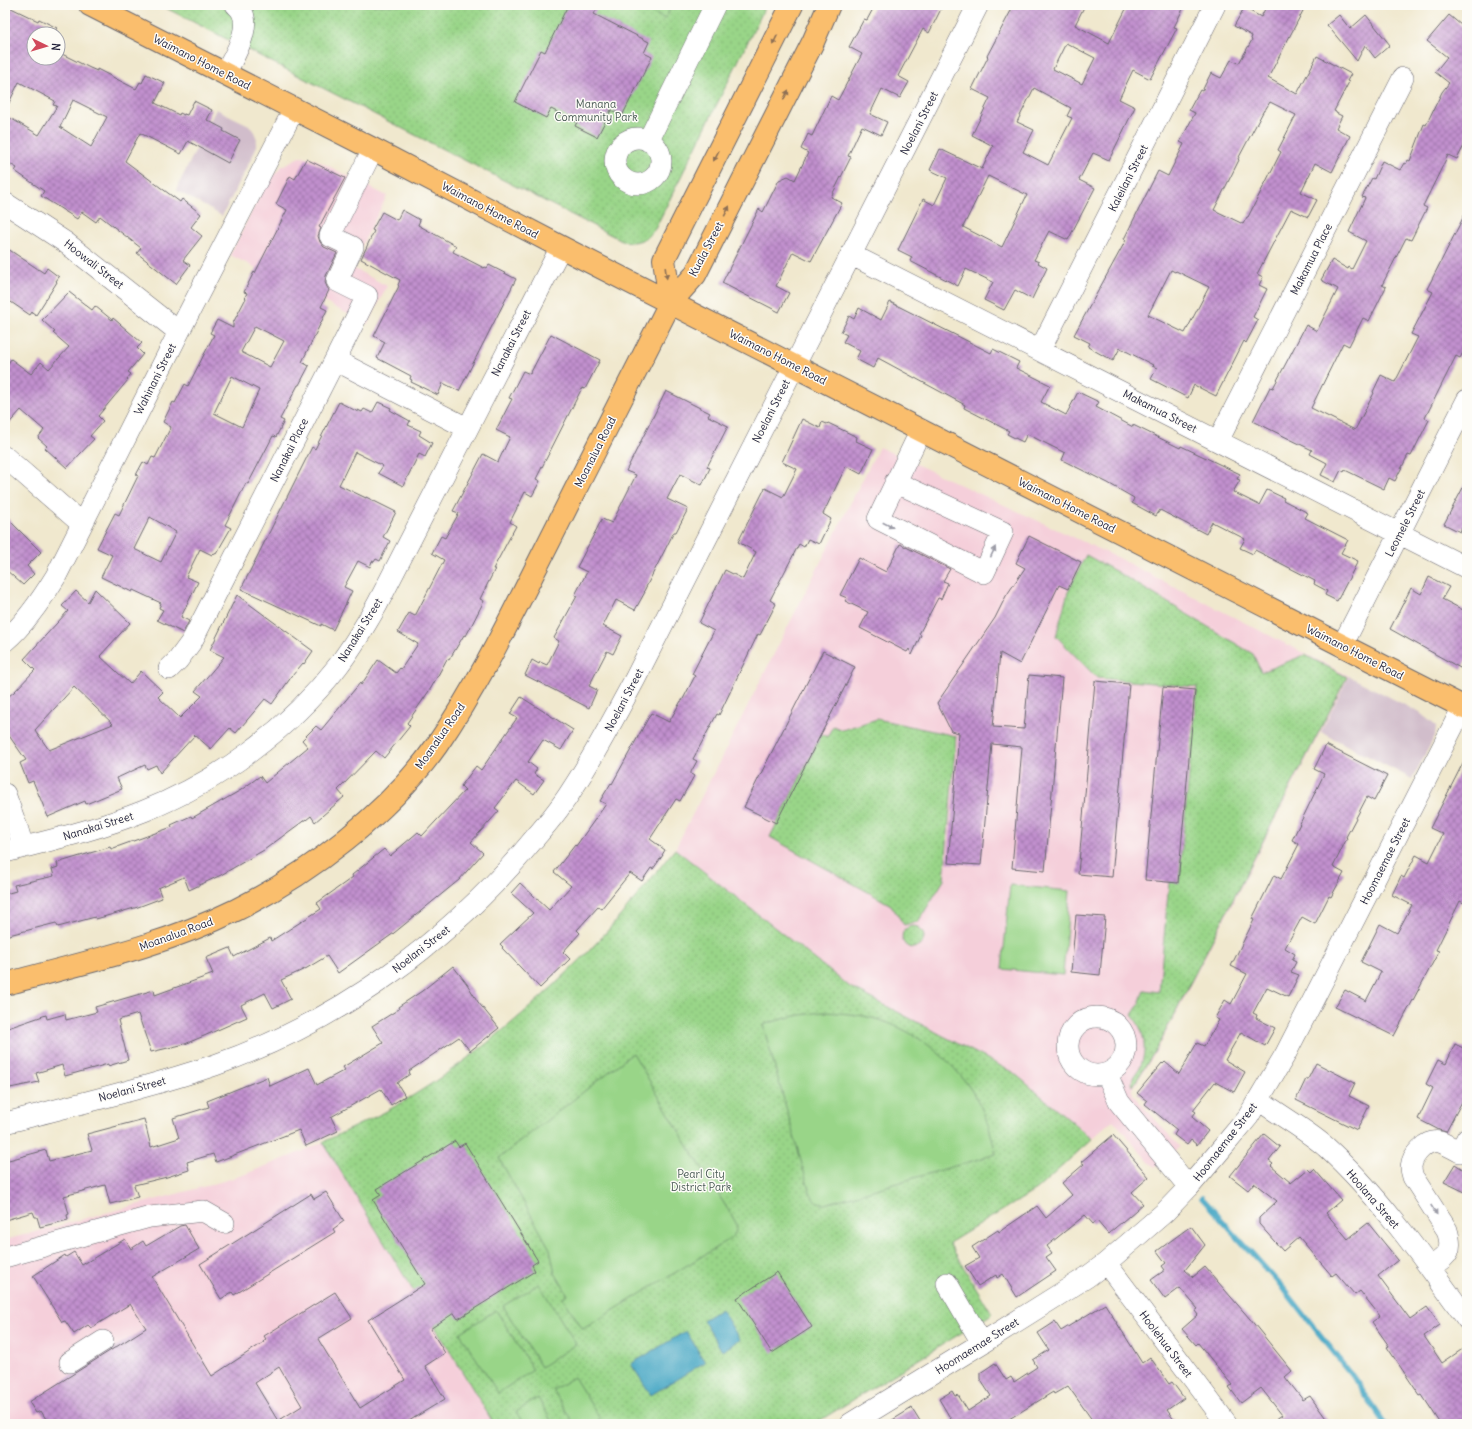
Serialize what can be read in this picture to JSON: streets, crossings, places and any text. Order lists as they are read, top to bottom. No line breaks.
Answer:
{"streets":{"main road":["Waimano Home Road","Kuala Street","Moanalua Road"],"street":["Noelani Street","Kaleilani Street","Makamua Place","Hoowali Street","Nanakai Street","Wahinani Street","Makamua Street","Nanakai Place","Leomele Street","Hoomaemae Street","Hoolana Street","Hoolehua Street"]},"crossings":[["Waimano Home Road","Noelani Street"],["Waimano Home Road","Kuala Street"],["Waimano Home Road","Nanakai Street"],["Waimano Home Road","Wahinani Street"],["Waimano Home Road","Nanakai Place"],["Waimano Home Road","Moanalua Road"],["Waimano Home Road","Leomele Street"],["Waimano Home Road","Hoomaemae Street"],["Noelani Street","Makamua Street"],["Kaleilani Street","Makamua Street"],["Kuala Street","Moanalua Road"],["Makamua Place","Makamua Street"],["Hoowali Street","Wahinani Street"],["Makamua Street","Leomele Street"],["Hoomaemae Street","Hoolana Street"],["Hoomaemae Street","Hoolehua Street"]],"parks":["Manana Community Park","Pearl City District Park"],"north":"right"}
